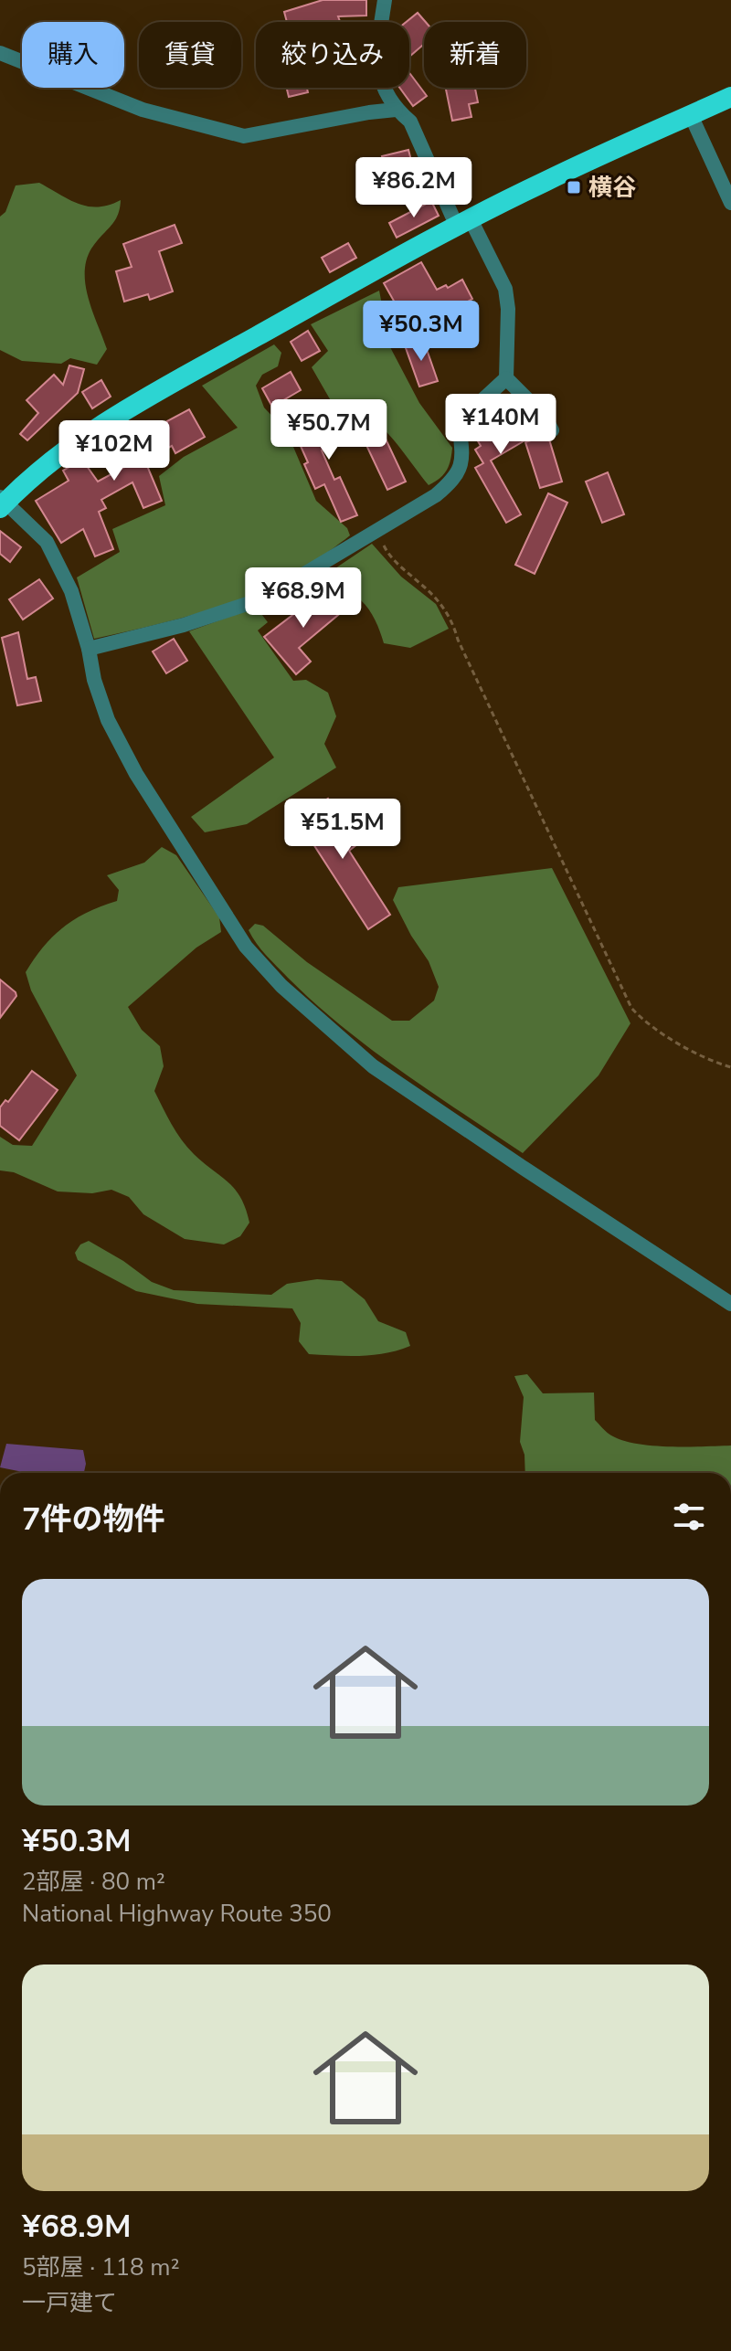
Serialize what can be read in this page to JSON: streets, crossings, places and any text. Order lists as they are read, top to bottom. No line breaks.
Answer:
{"places":{"transit":["横谷"]},"page":{"chip":["購入","賃貸","絞り込み","新着"],"price":["¥86.2M","¥50.3M","¥140M","¥50.7M","¥102M","¥68.9M","¥51.5M"],"heading":"7件の物件","list":[{"name":"¥50.3M","note":"2部屋 · 80 m² · National Highway Route 350"},{"name":"¥68.9M","note":"5部屋 · 118 m² · 一戸建て"}]}}
